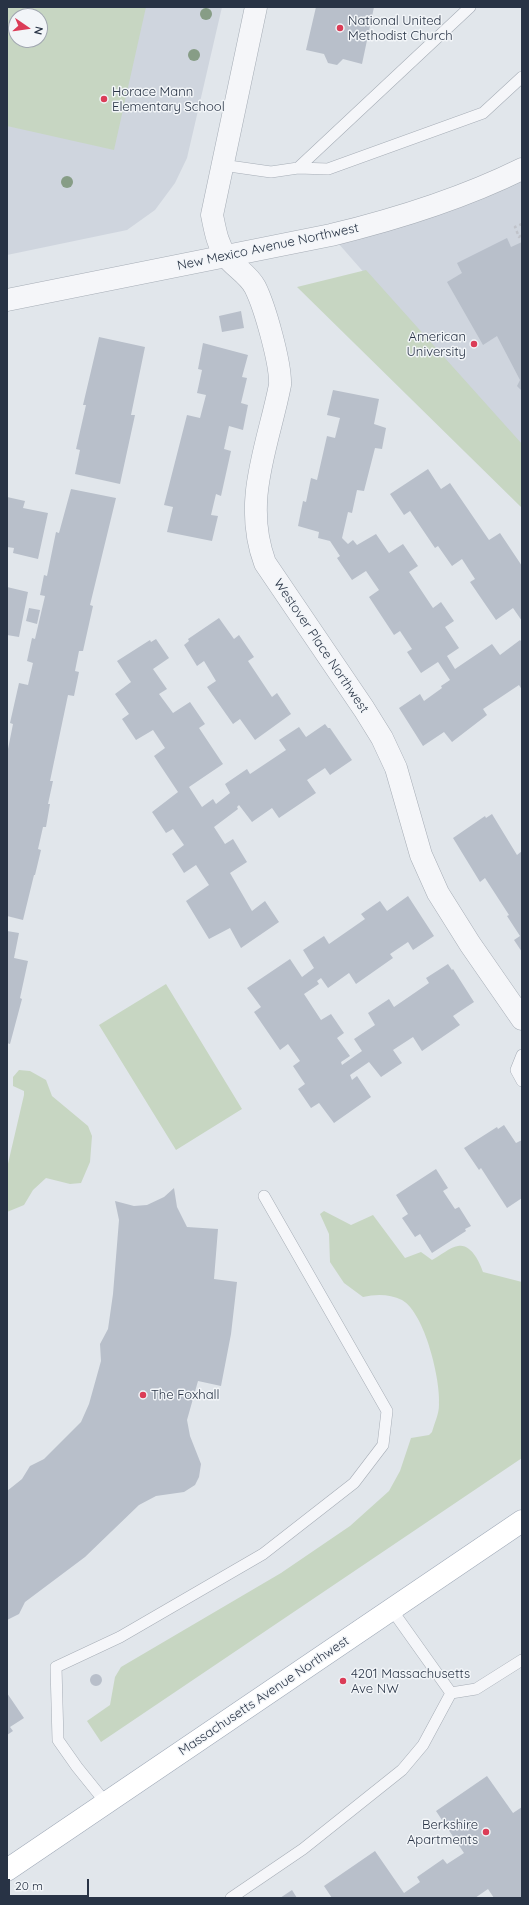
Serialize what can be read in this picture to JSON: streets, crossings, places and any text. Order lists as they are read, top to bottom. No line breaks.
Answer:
{"streets":{"main road":["Massachusetts Avenue Northwest"],"street":["New Mexico Avenue Northwest","Westover Place Northwest"]},"crossings":[["New Mexico Avenue Northwest","Westover Place Northwest"]],"places":["National United Methodist Church","Horace Mann Elementary School","American University","The Foxhall","4201 Massachusetts Ave NW","Berkshire Apartments"],"scale_bar":"20 m","north":"right"}
